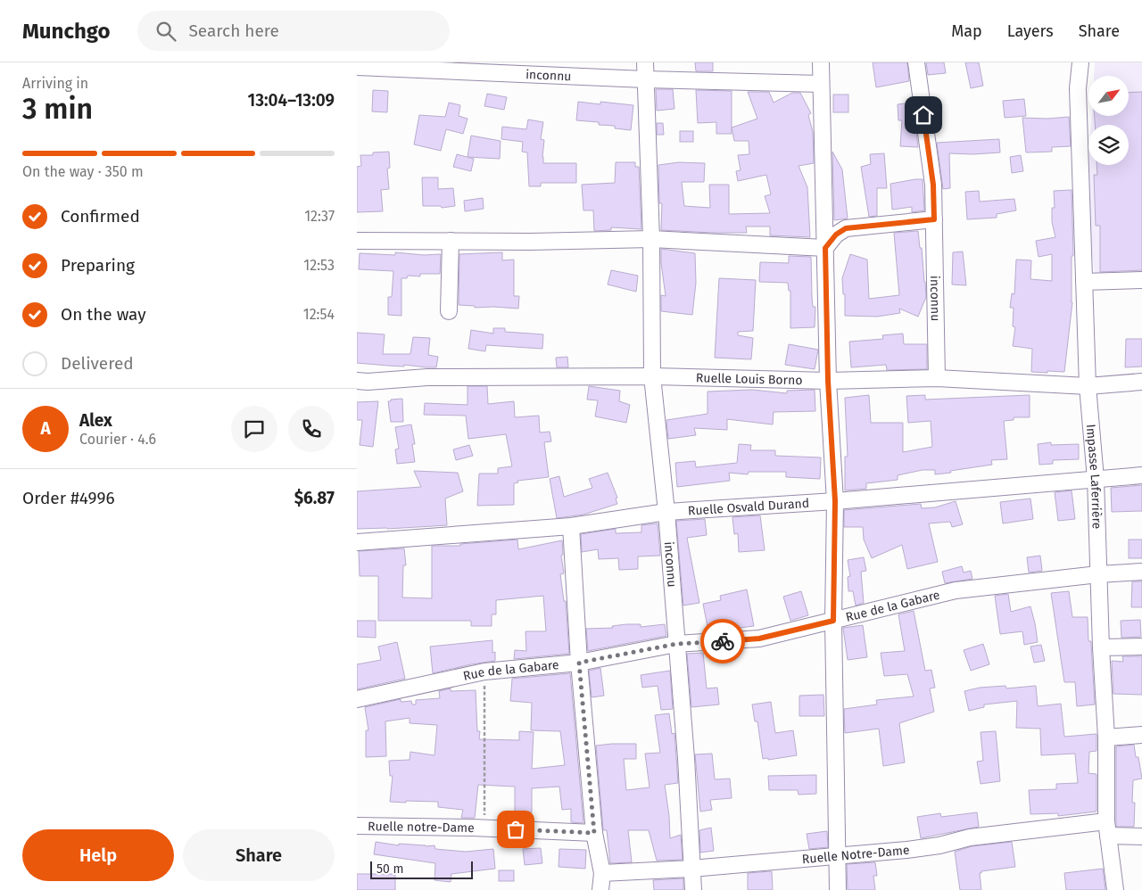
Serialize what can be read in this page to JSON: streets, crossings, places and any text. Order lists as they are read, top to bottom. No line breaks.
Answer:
{"streets":{"street":["inconnu","Ruelle Louis Borno","Impasse Laferrière","Ruelle Osvald Durand","Rue de la Gabare","Ruelle notre-Dame","Ruelle Notre-Dame"]},"crossings":[["inconnu","Ruelle Louis Borno"],["inconnu","Ruelle Osvald Durand"],["inconnu","Rue de la Gabare"],["inconnu","Ruelle Notre-Dame"],["Ruelle Louis Borno","Impasse Laferrière"],["Impasse Laferrière","Ruelle Osvald Durand"],["Impasse Laferrière","Rue de la Gabare"],["Impasse Laferrière","Ruelle Notre-Dame"]],"scale_bar":"50 m","north":"top right","page":{"header":"Munchgo","search":"Search here","nav":["Map","Layers","Share"],"heading":["3 min","Arriving in","13:04–13:09"],"panel":["Alex","Courier · 4.6","Order #4996","$6.87"],"bar":"On the way · 350 m","list":[["Confirmed","12:37"],["Preparing","12:53"],["On the way","12:54"],"Delivered"],"round":"A","buttons":["Help","Share"],"scale":"50 m"}}
